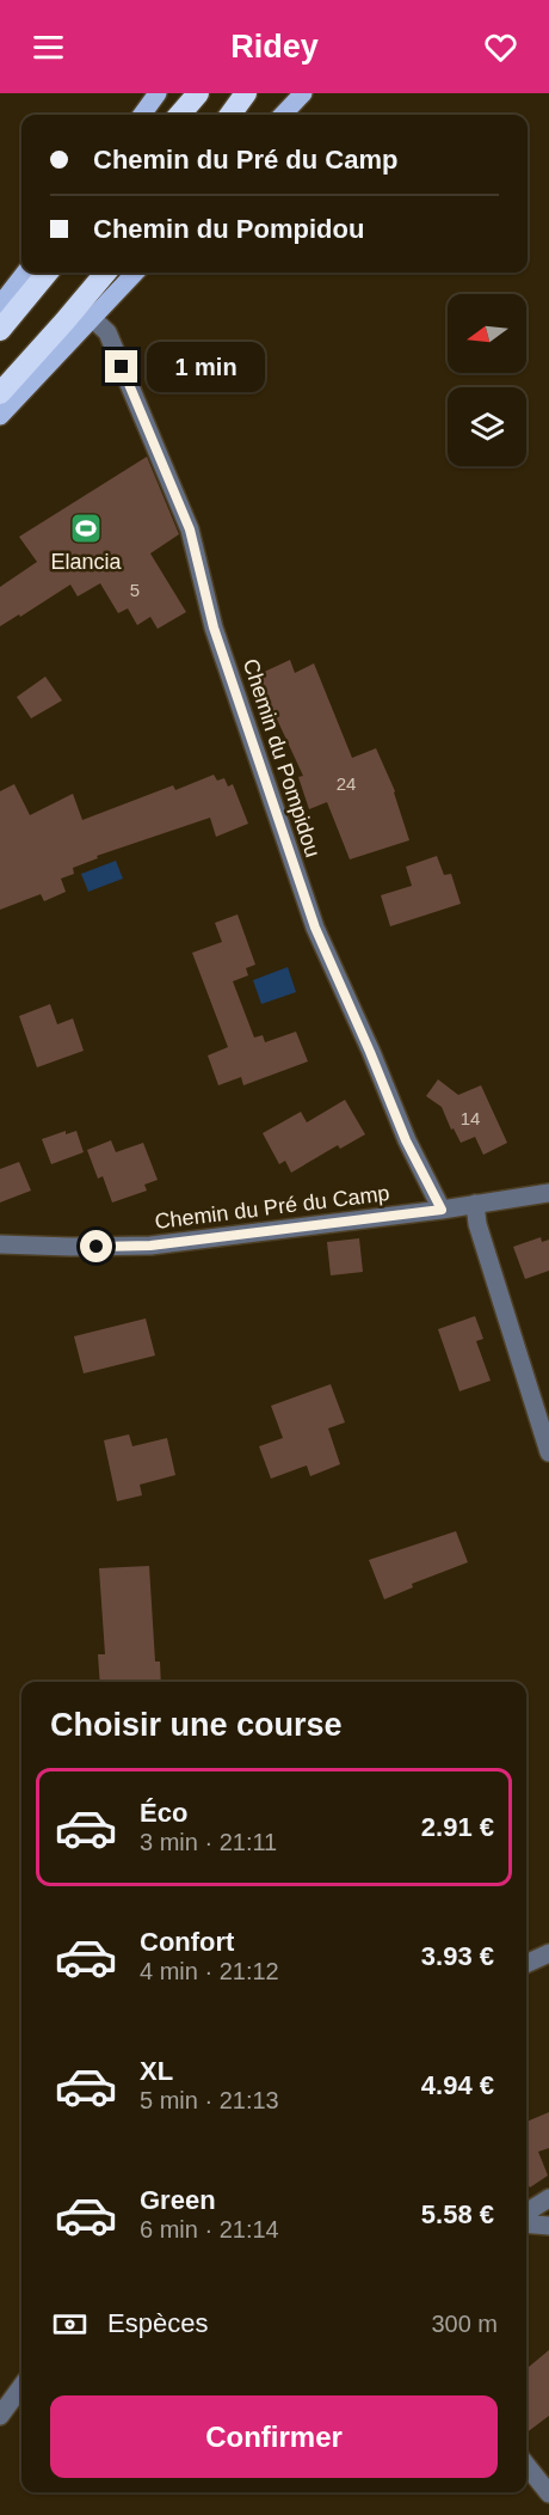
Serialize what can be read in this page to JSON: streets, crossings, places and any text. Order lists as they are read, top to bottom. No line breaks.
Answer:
{"streets":{"street":["Chemin du Pompidou","Chemin du Pré du Camp"]},"crossings":[["Chemin du Pompidou","Chemin du Pré du Camp"]],"places":{"sports":["Elancia"]},"house_numbers":["5","24","14"],"north":"left","page":{"header":"Ridey","banner":["Chemin du Pré du Camp","Chemin du Pompidou"],"bubble":"1 min","heading":"Choisir une course","list":[{"name":"Éco","note":"3 min · 21:11","value":"2.91 €"},{"name":"Confort","note":"4 min · 21:12","value":"3.93 €"},{"name":"XL","note":"5 min · 21:13","value":"4.94 €"},{"name":"Green","note":"6 min · 21:14","value":"5.58 €"}],"pay":["Espèces","300 m"],"buttons":"Confirmer"}}
